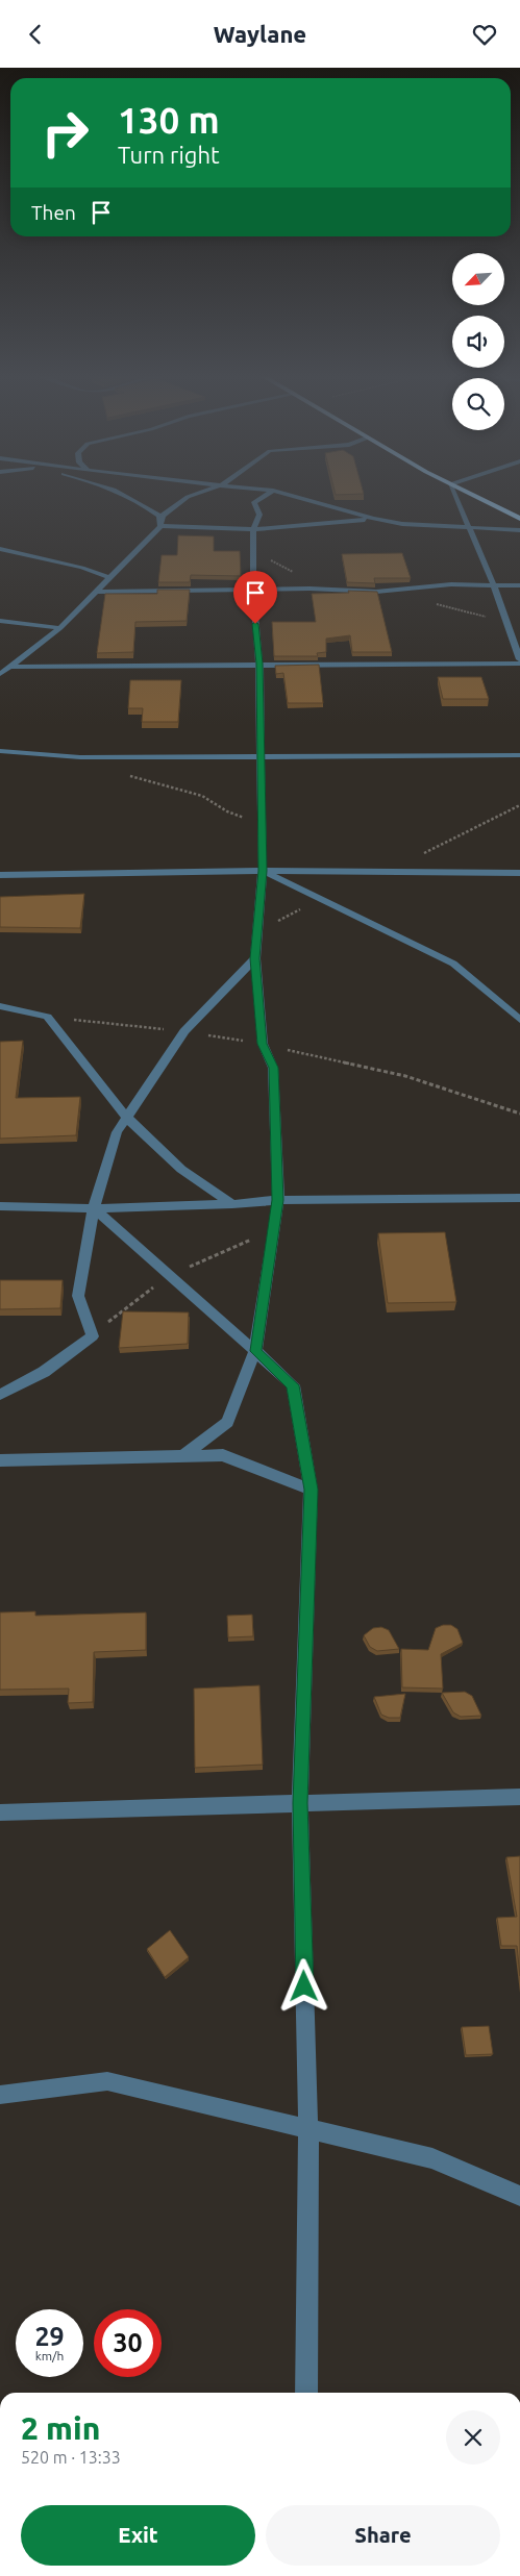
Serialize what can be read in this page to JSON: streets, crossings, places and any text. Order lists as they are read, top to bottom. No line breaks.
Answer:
{"north":"bottom left","page":{"header":"Waylane","turn":["130 m","Turn right"],"then":"Then","speed":"29 km/h","limit":"30","heading":["2 min","520 m · 13:33"],"buttons":["Exit","Share"]}}
